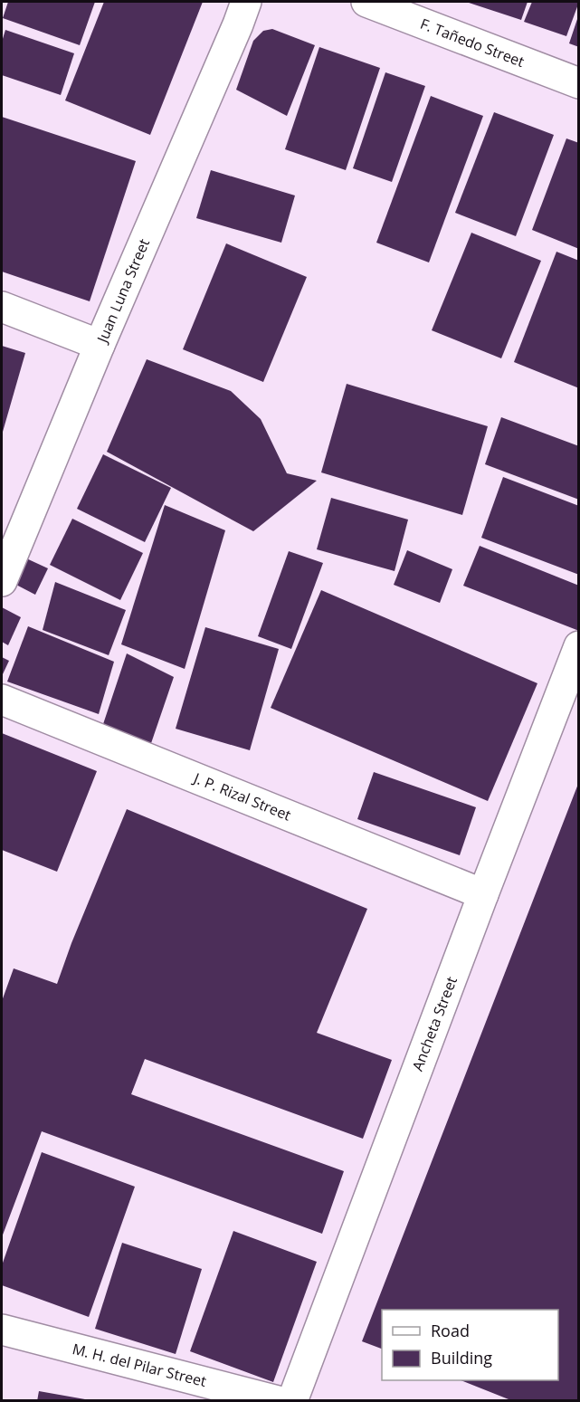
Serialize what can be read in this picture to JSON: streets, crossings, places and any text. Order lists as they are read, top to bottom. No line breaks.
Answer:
{"streets":{"street":["F. Tañedo Street","Juan Luna Street","J. P. Rizal Street","Ancheta Street","M. H. del Pilar Street"]},"crossings":[["J. P. Rizal Street","Ancheta Street"]],"legend":["Road","Building"]}
